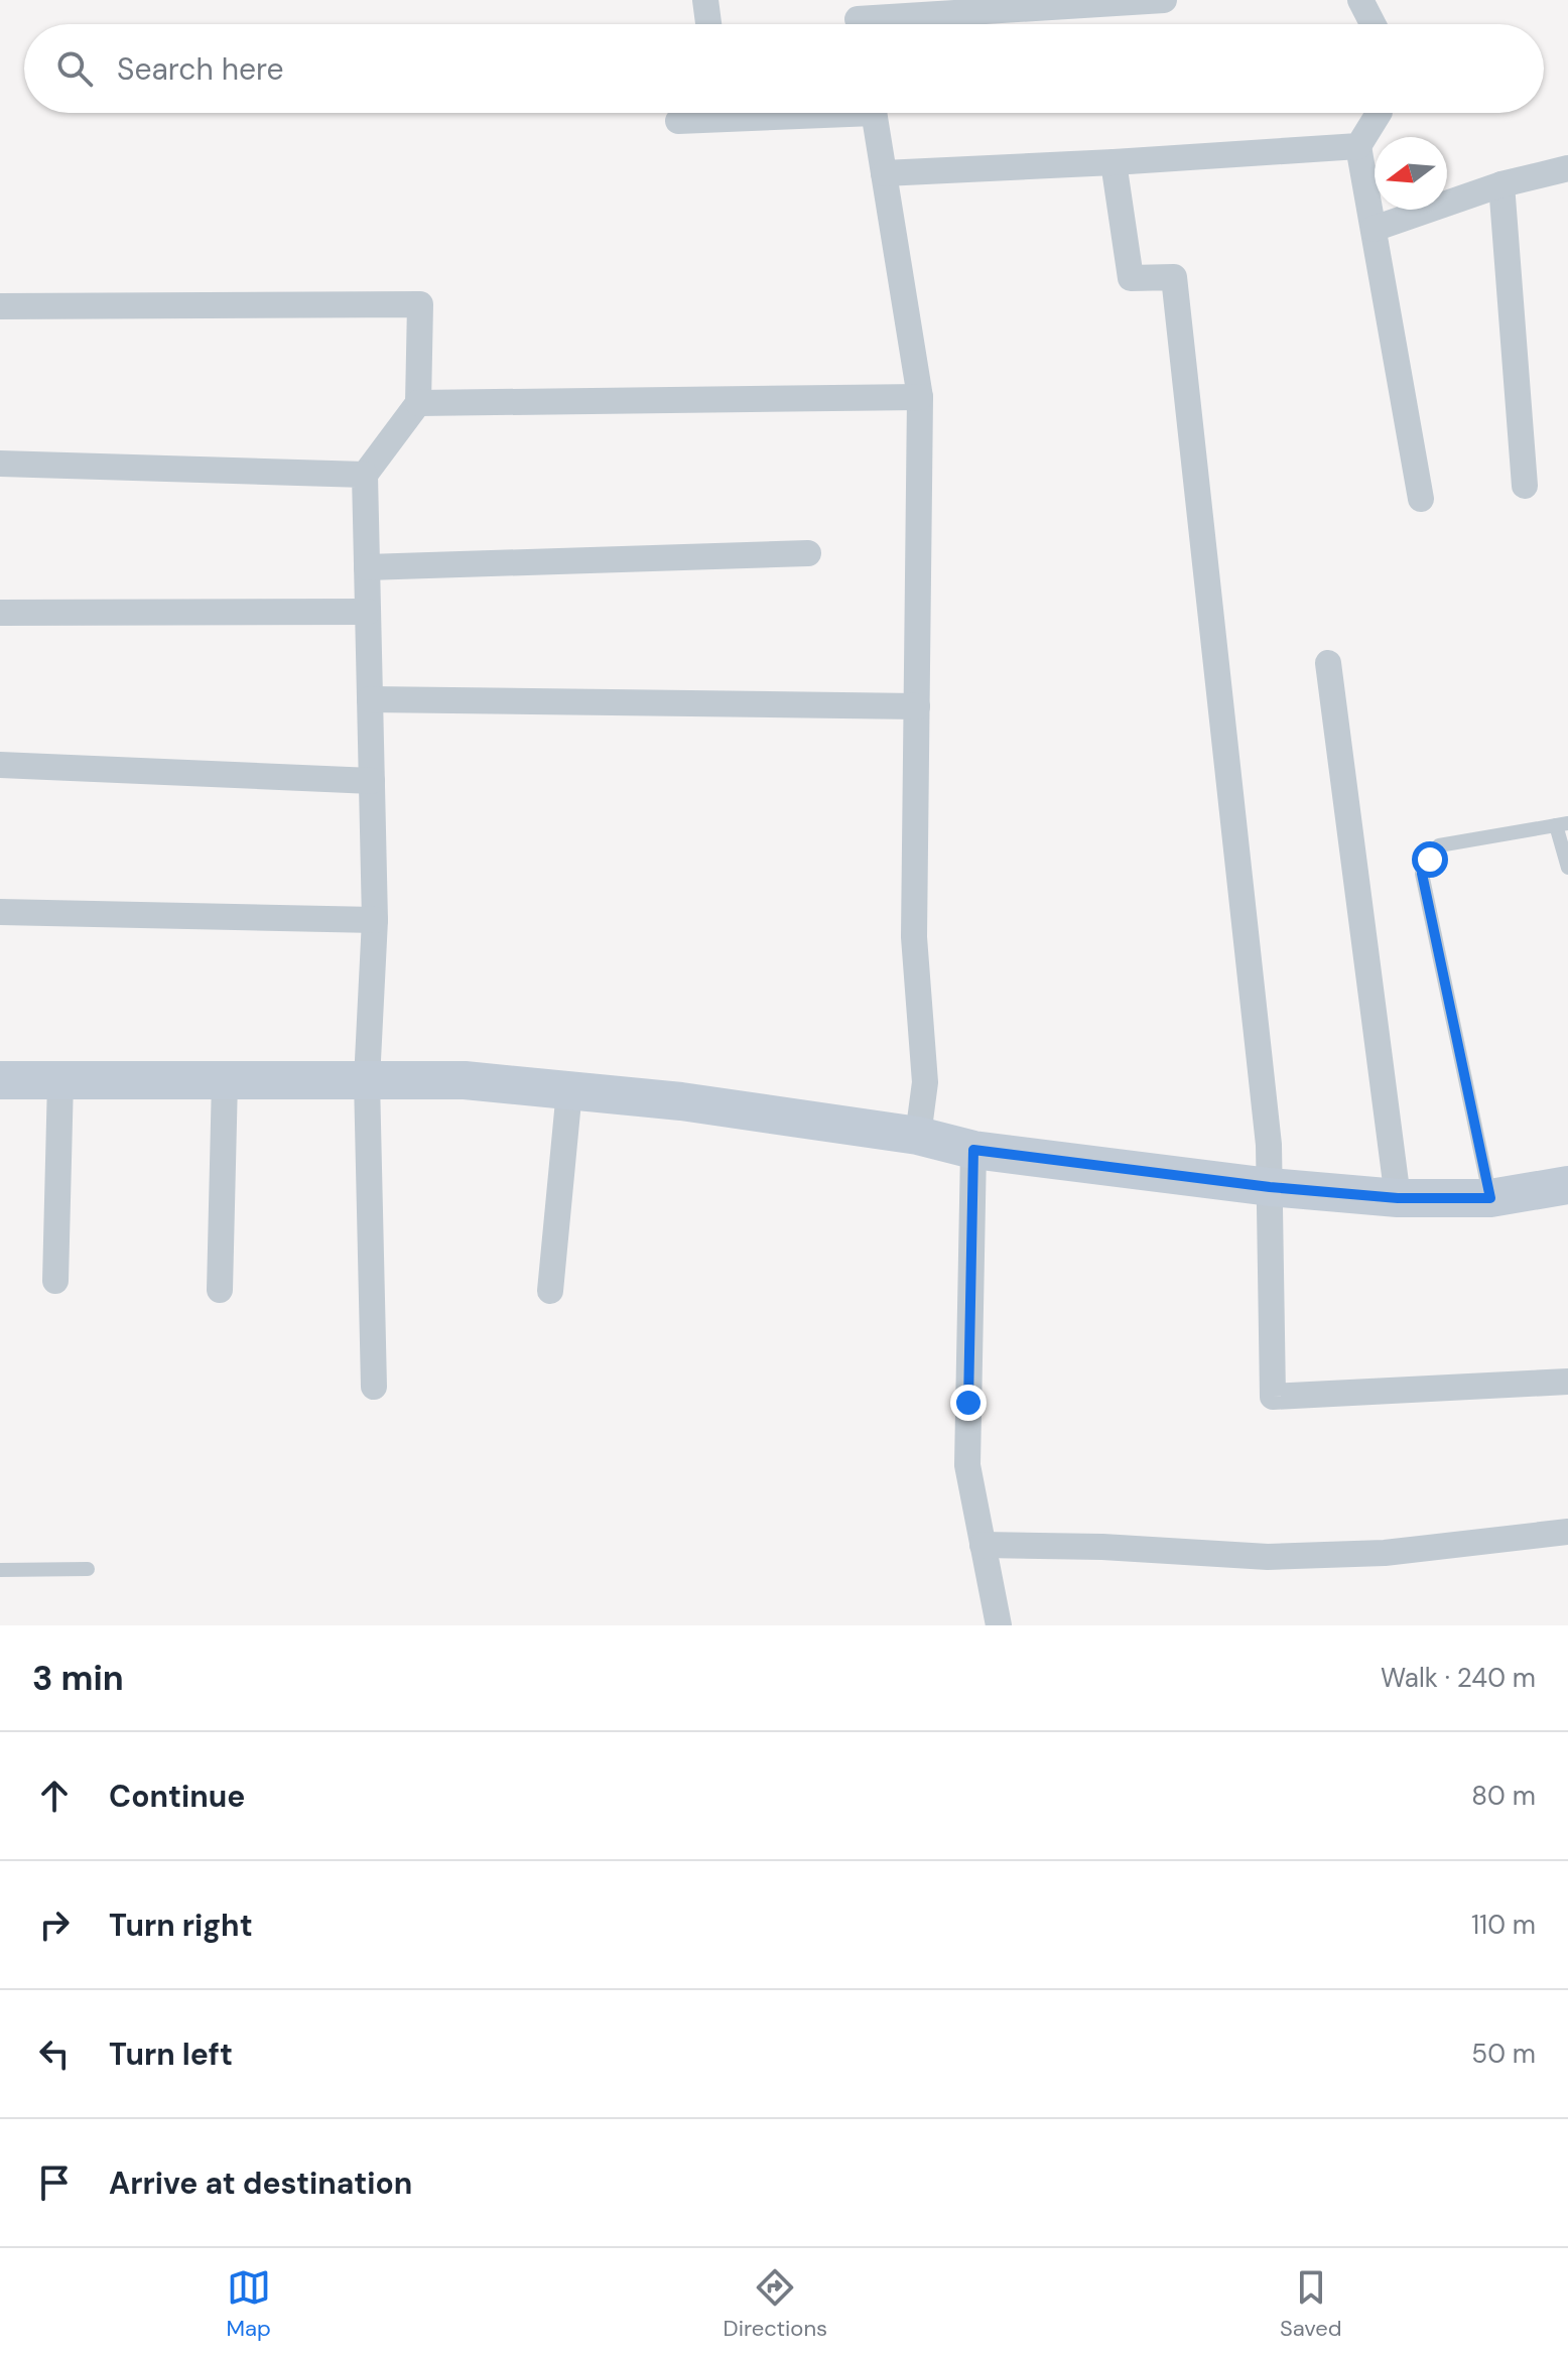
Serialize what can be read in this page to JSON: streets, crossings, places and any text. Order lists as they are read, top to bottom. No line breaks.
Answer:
{"north":"left","page":{"search":"Search here","heading":["3 min","Walk · 240 m"],"list":[["Continue","80 m"],["Turn right","110 m"],["Turn left","50 m"],"Arrive at destination"],"nav":["Map","Directions","Saved"]}}
